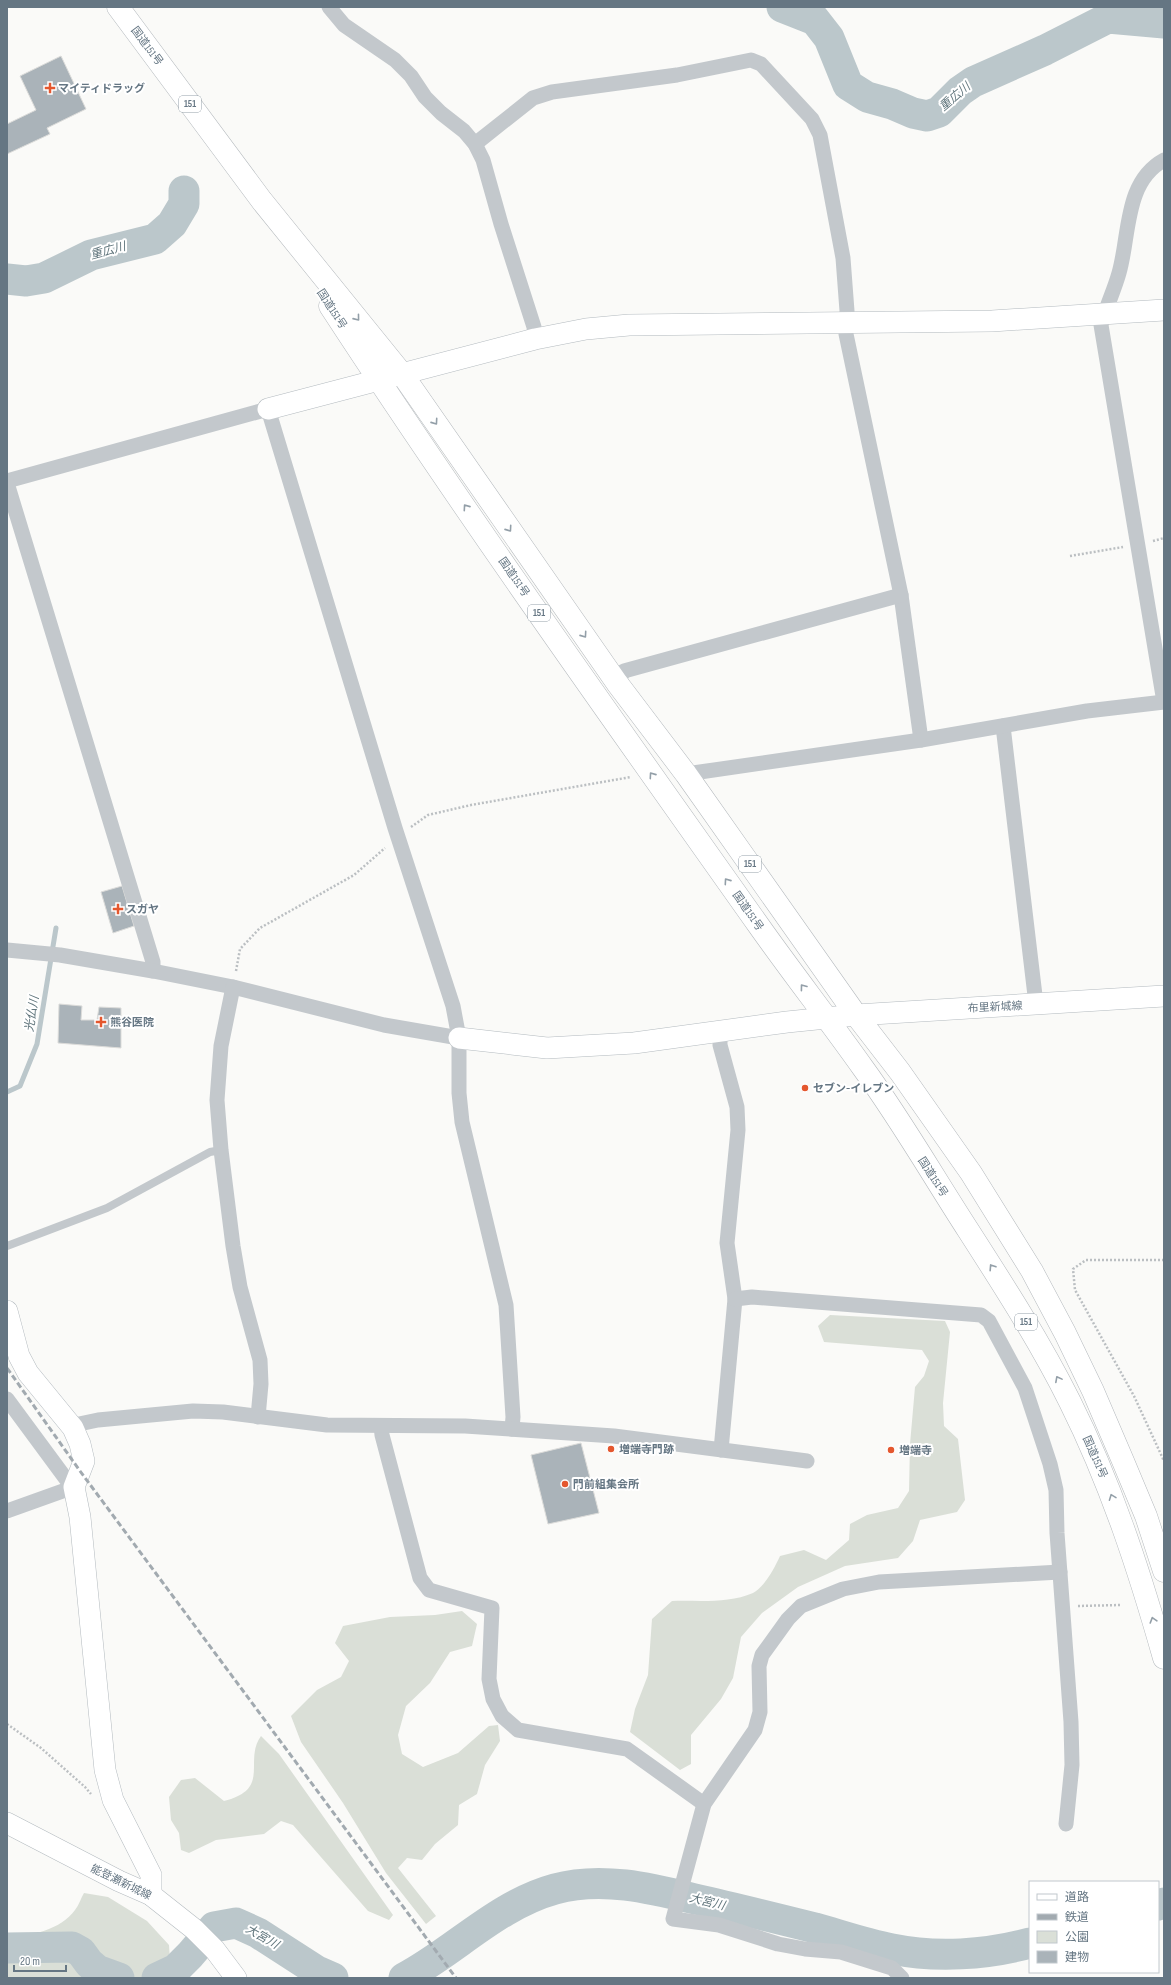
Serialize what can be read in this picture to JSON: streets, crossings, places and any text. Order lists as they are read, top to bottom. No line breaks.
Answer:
{"streets":{"highway":["国道151号","151"],"street":["布里新城線","能登瀬新城線"]},"crossings":[["国道151号","布里新城線"]],"water":["重広川","光仏川","大宮川"],"places":{"health":["マイティドラッグ","スガヤ","熊谷医院"],"other":["セブン-イレブン","増端寺門跡","増端寺","門前組集会所"]},"legend":["道路","鉄道","公園","建物"],"scale_bar":"20 m"}
